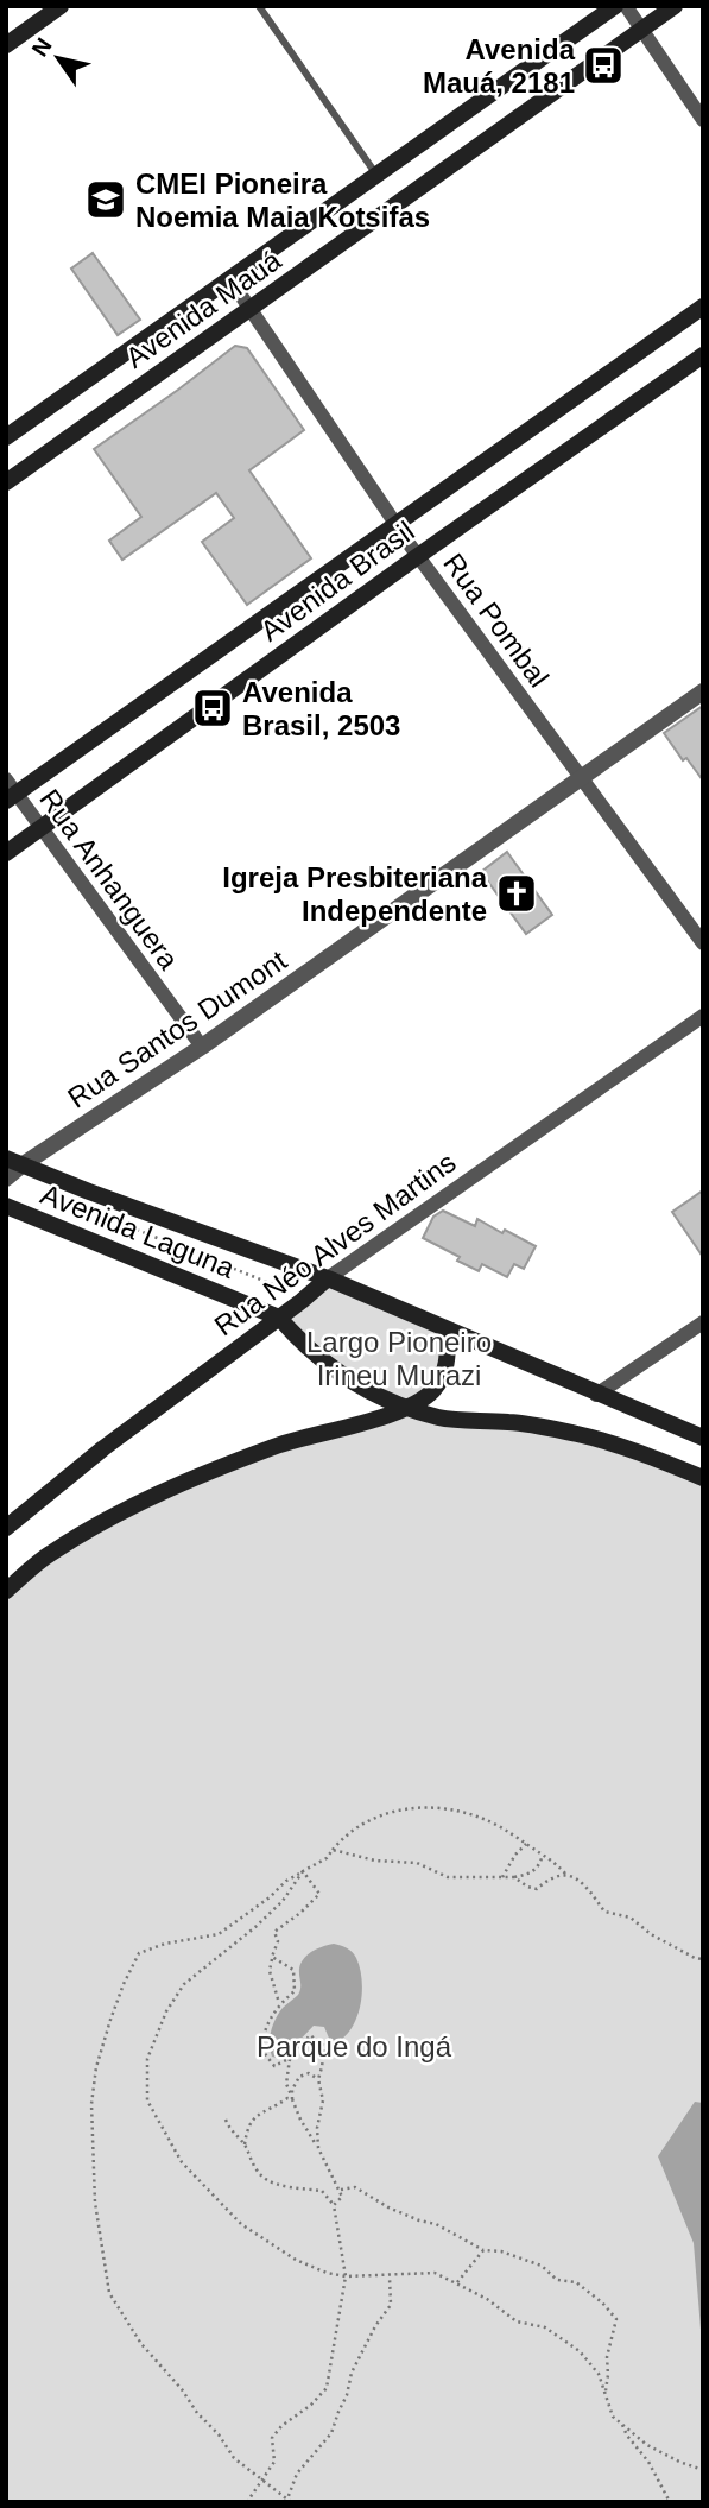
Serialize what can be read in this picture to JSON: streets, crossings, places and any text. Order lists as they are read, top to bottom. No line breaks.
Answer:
{"streets":{"main road":["Avenida Mauá","Avenida Brasil","Avenida Laguna","Rua Néo Alves Martins"],"street":["Rua Pombal","Rua Anhanguera","Rua Santos Dumont"]},"crossings":[["Avenida Mauá","Rua Pombal"],["Avenida Brasil","Rua Pombal"],["Avenida Brasil","Rua Anhanguera"],["Rua Pombal","Rua Santos Dumont"],["Rua Anhanguera","Rua Santos Dumont"],["Rua Santos Dumont","Avenida Laguna"],["Avenida Laguna","Rua Néo Alves Martins"]],"parks":["Largo Pioneiro Irineu Murazi","Parque do Ingá"],"places":{"bus stop":["Avenida Mauá, 2181","Avenida Brasil, 2503"],"school or university":["CMEI Pioneira Noemia Maia Kotsifas"],"church":["Igreja Presbiteriana Independente"]},"north":"top left"}
